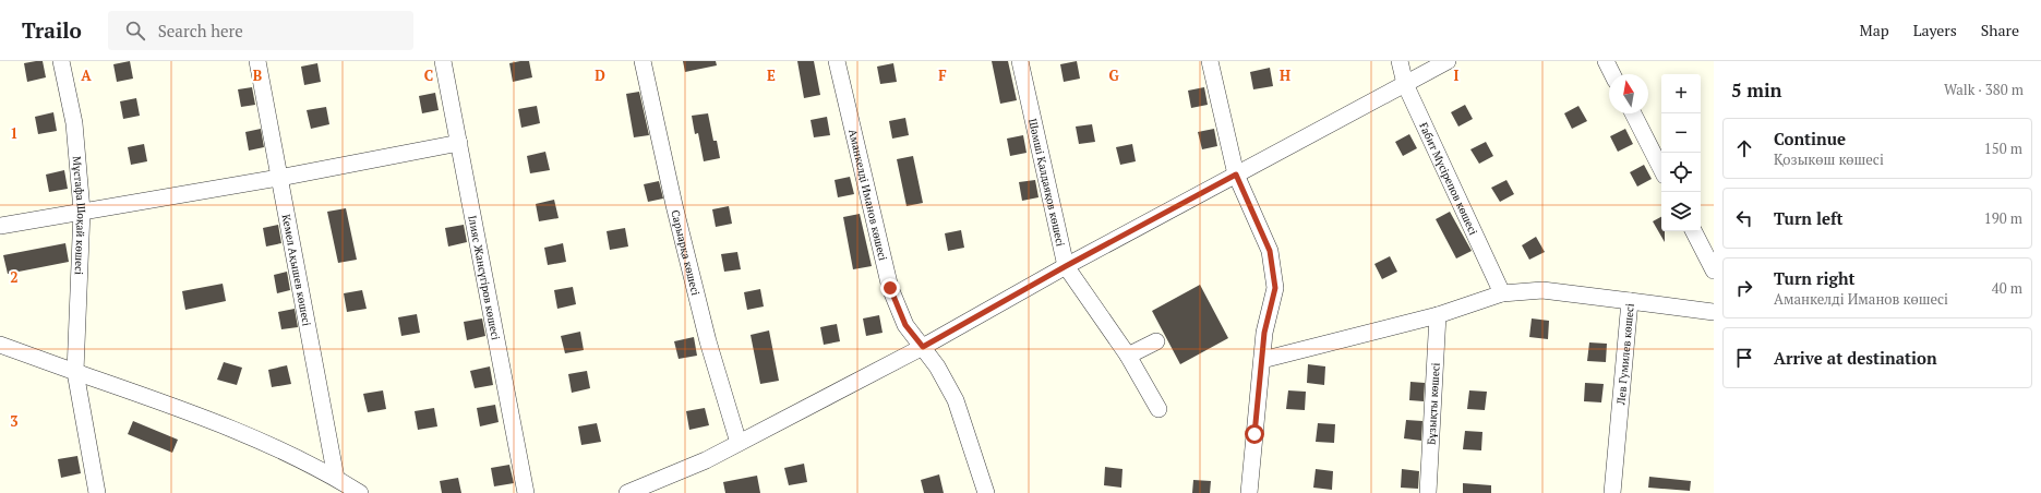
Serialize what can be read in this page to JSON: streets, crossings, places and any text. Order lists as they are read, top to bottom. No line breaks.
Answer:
{"streets":{"street":["Ғабит Мүсірепов көшесі","Шәмші Қалдаяқов көшесі","Аманкелді Иманов көшесі","Мұстафа Шоқай көшесі","Сарыарқа көшесі","Кемел Ақышев көшесі","Ілияс Жансүгіров көшесі","Лев Гумилев көшесі","Бұзықты көшесі"]},"north":"top","page":{"header":"Trailo","search":"Search here","nav":["Map","Layers","Share"],"heading":["5 min","Walk · 380 m"],"map_buttons":["+","−"],"list":[["Continue","Қозыкөш көшесі","150 m"],["Turn left","190 m"],["Turn right","Аманкелді Иманов көшесі","40 m"],"Arrive at destination"]},"grid":{"columns":["A","B","C","D","E","F","G","H","I"],"rows":["1","2","3"]}}
